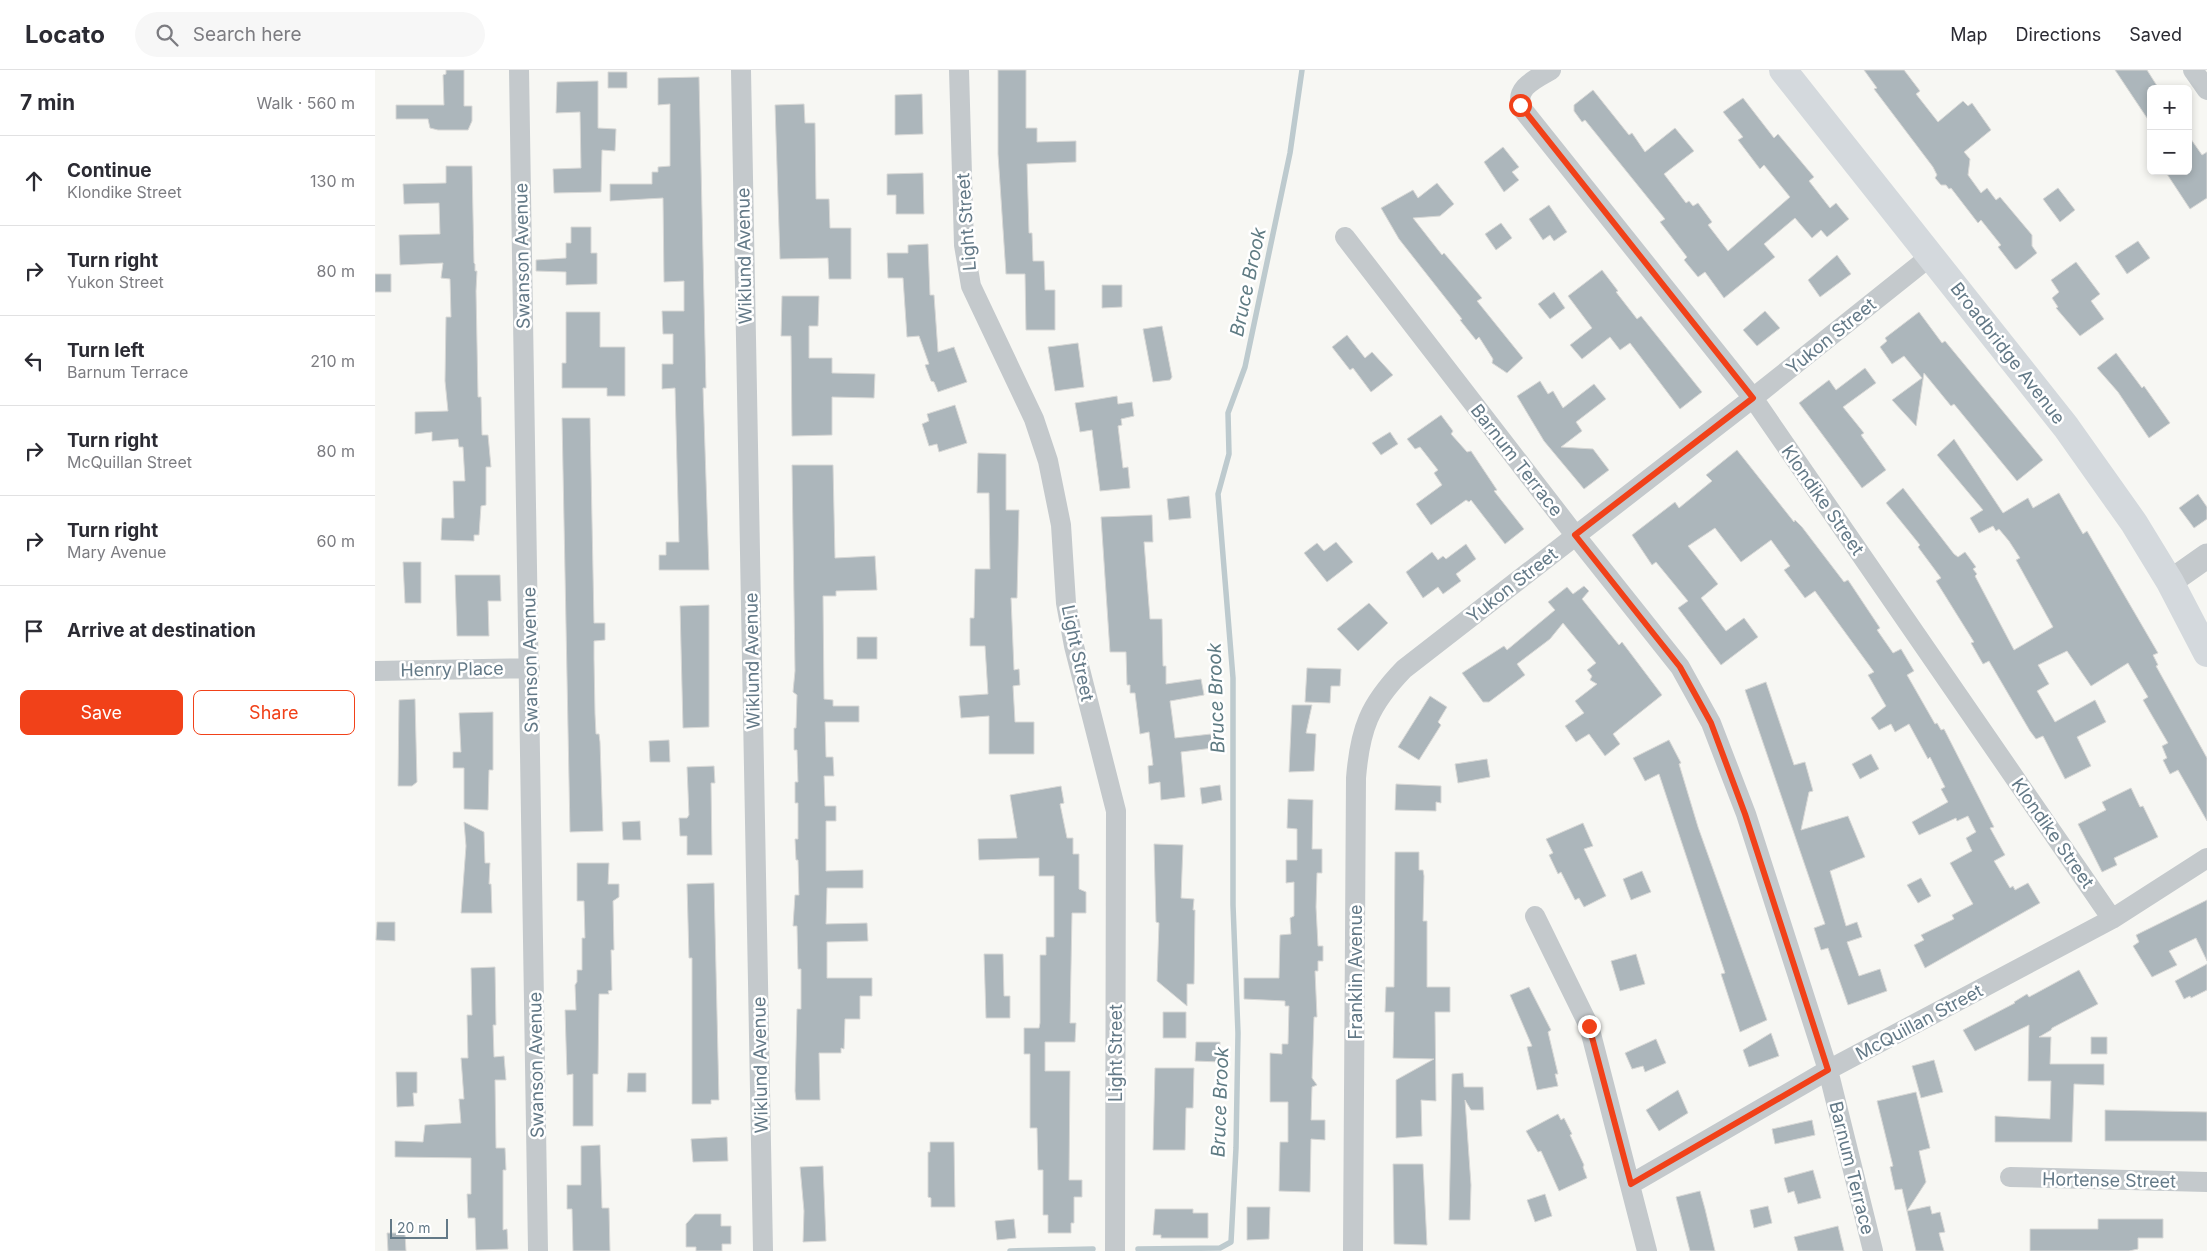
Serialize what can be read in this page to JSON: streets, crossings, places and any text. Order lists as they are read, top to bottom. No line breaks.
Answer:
{"streets":{"main road":["Broadbridge Avenue"],"street":["Light Street","Swanson Avenue","Wiklund Avenue","Yukon Street","Barnum Terrace","Klondike Street","Henry Place","Franklin Avenue","McQuillan Street","Hortense Street"]},"crossings":[["Swanson Avenue","Henry Place"],["Yukon Street","Broadbridge Avenue"],["Yukon Street","Barnum Terrace"],["Yukon Street","Klondike Street"],["Yukon Street","Franklin Avenue"],["Barnum Terrace","McQuillan Street"],["Klondike Street","McQuillan Street"]],"water":["Bruce Brook"],"scale_bar":"20 m","page":{"header":"Locato","search":"Search here","nav":["Map","Directions","Saved"],"heading":["7 min","Walk · 560 m"],"map_buttons":["+","−"],"list":[["Continue","Klondike Street","130 m"],["Turn right","Yukon Street","80 m"],["Turn left","Barnum Terrace","210 m"],["Turn right","McQuillan Street","80 m"],["Turn right","Mary Avenue","60 m"],"Arrive at destination"],"buttons":["Save","Share"],"scale":"20 m"}}
